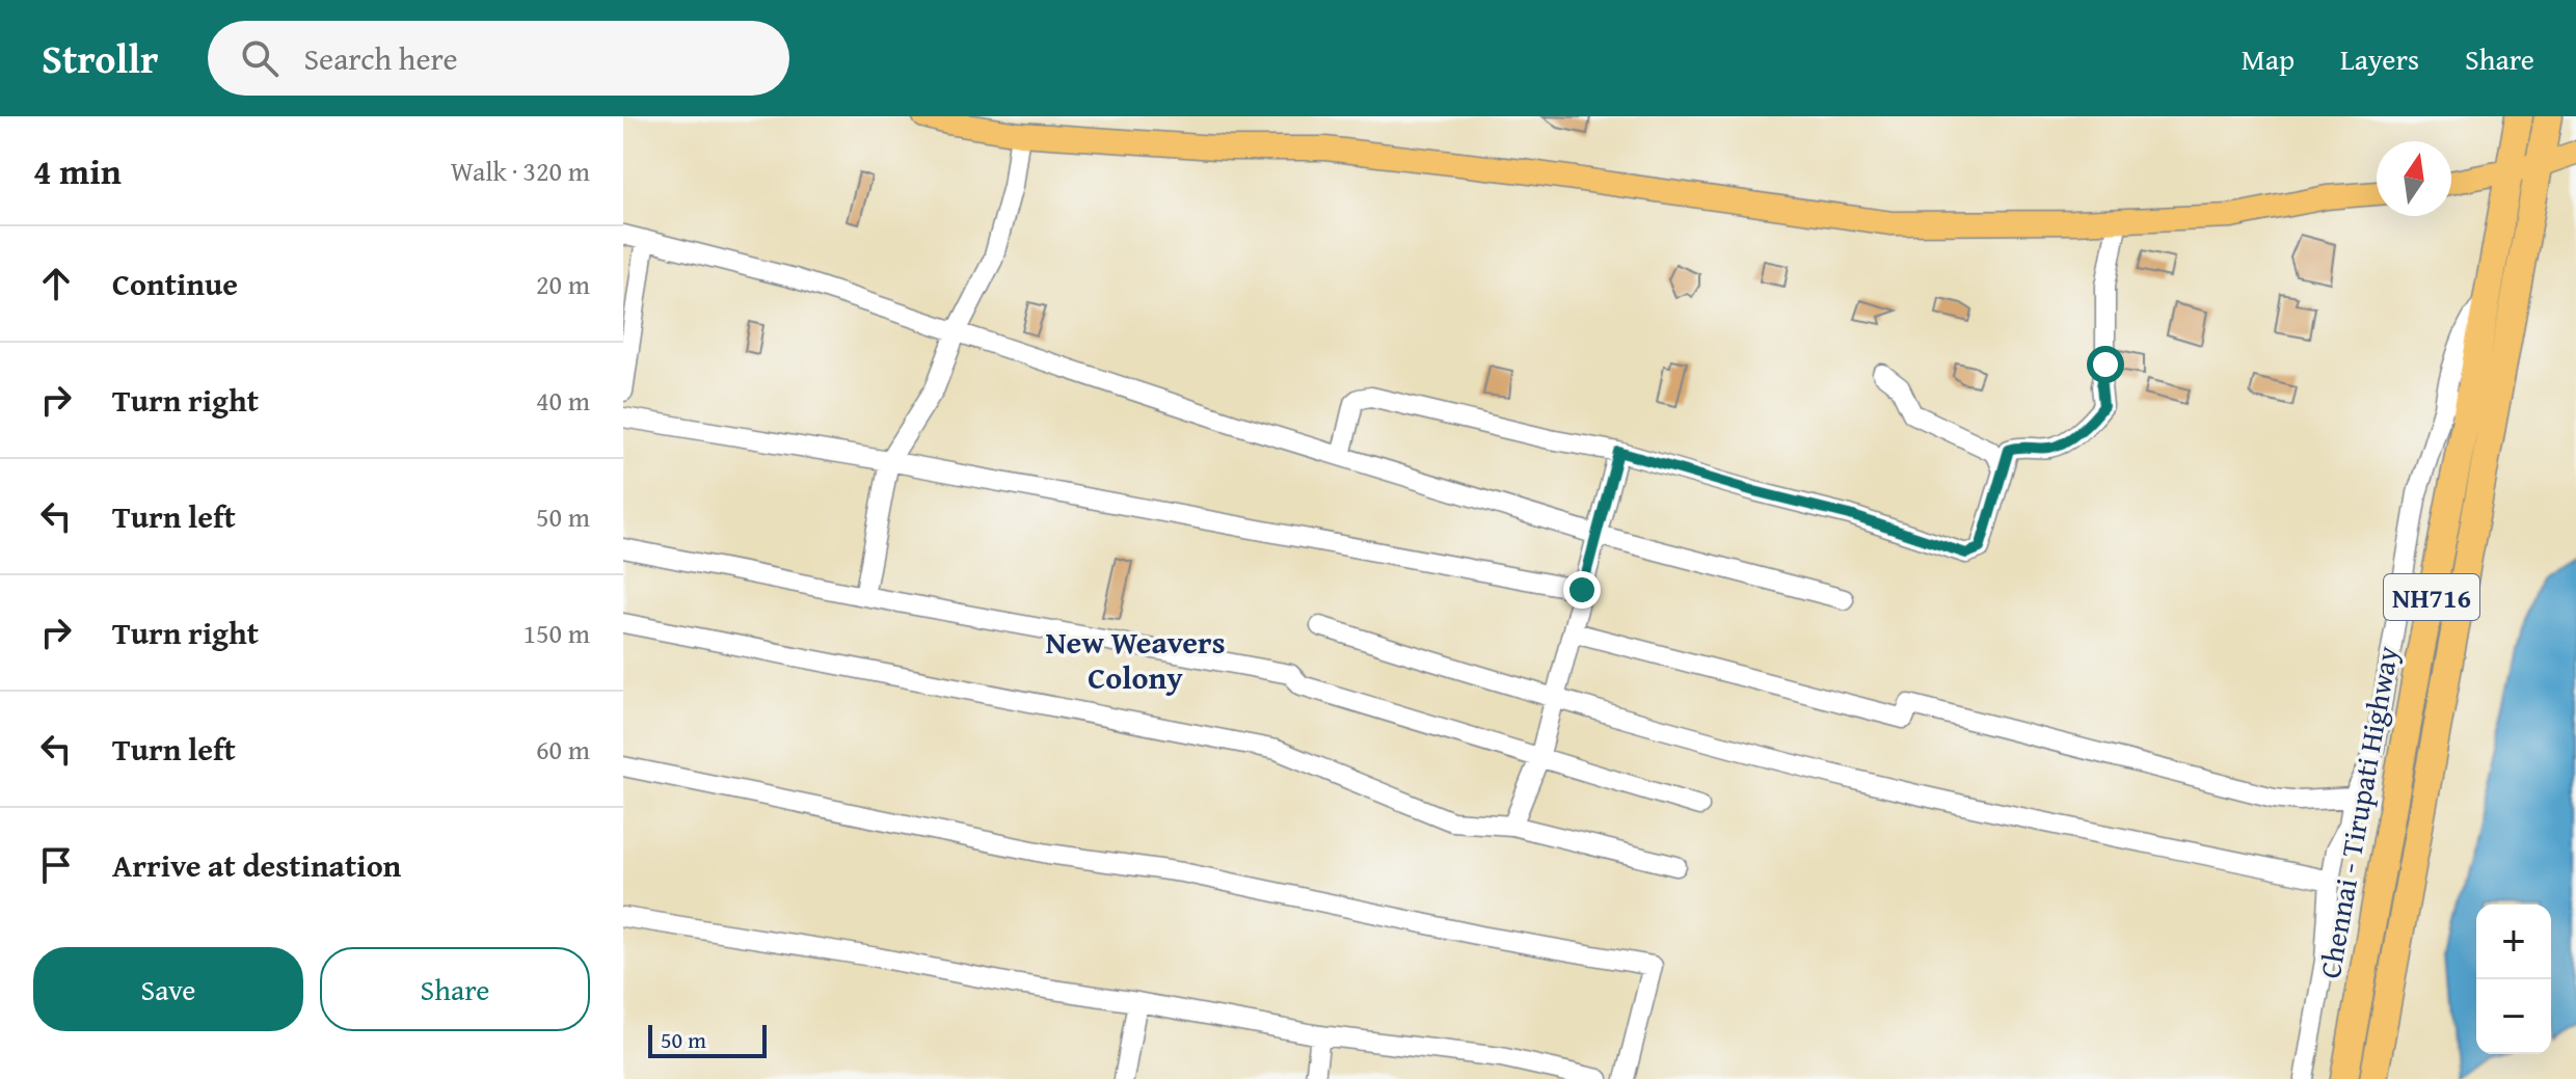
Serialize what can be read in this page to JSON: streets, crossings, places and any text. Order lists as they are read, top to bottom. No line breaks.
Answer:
{"streets":{"highway":["NH716","Chennai - Tirupati Highway"]},"districts":["New Weavers Colony"],"scale_bar":"50 m","north":"top","page":{"header":"Strollr","search":"Search here","nav":["Map","Layers","Share"],"heading":["4 min","Walk · 320 m"],"list":[["Continue","20 m"],["Turn right","40 m"],["Turn left","50 m"],["Turn right","150 m"],["Turn left","60 m"],"Arrive at destination"],"map_buttons":["+","−"],"buttons":["Save","Share"],"scale":"50 m"}}
